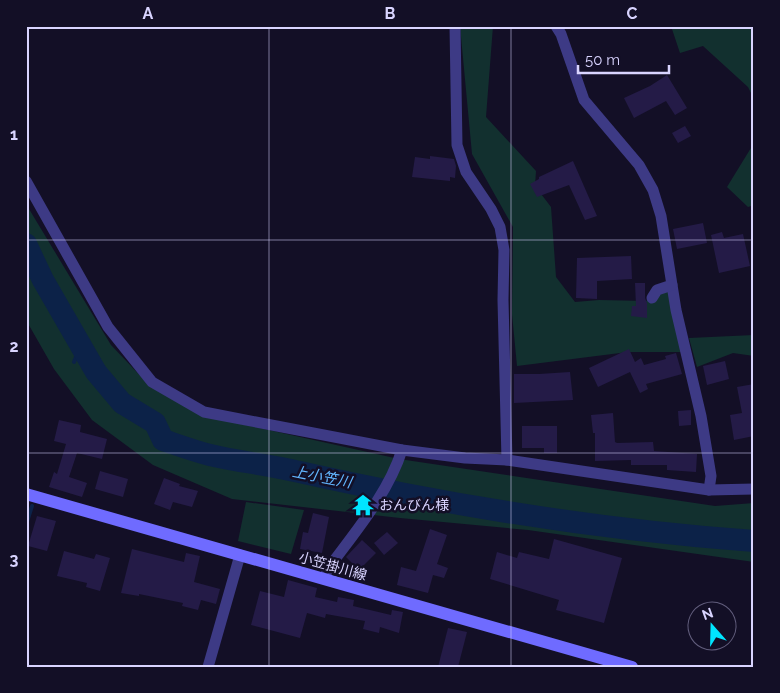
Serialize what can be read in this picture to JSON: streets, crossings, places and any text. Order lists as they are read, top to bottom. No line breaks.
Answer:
{"streets":{"main road":["小笠掛川線"]},"water":["上小笠川"],"places":{"temple":["おんびん様"]},"scale_bar":"50 m","north":"top","grid":{"columns":["A","B","C"],"rows":["1","2","3"]}}
